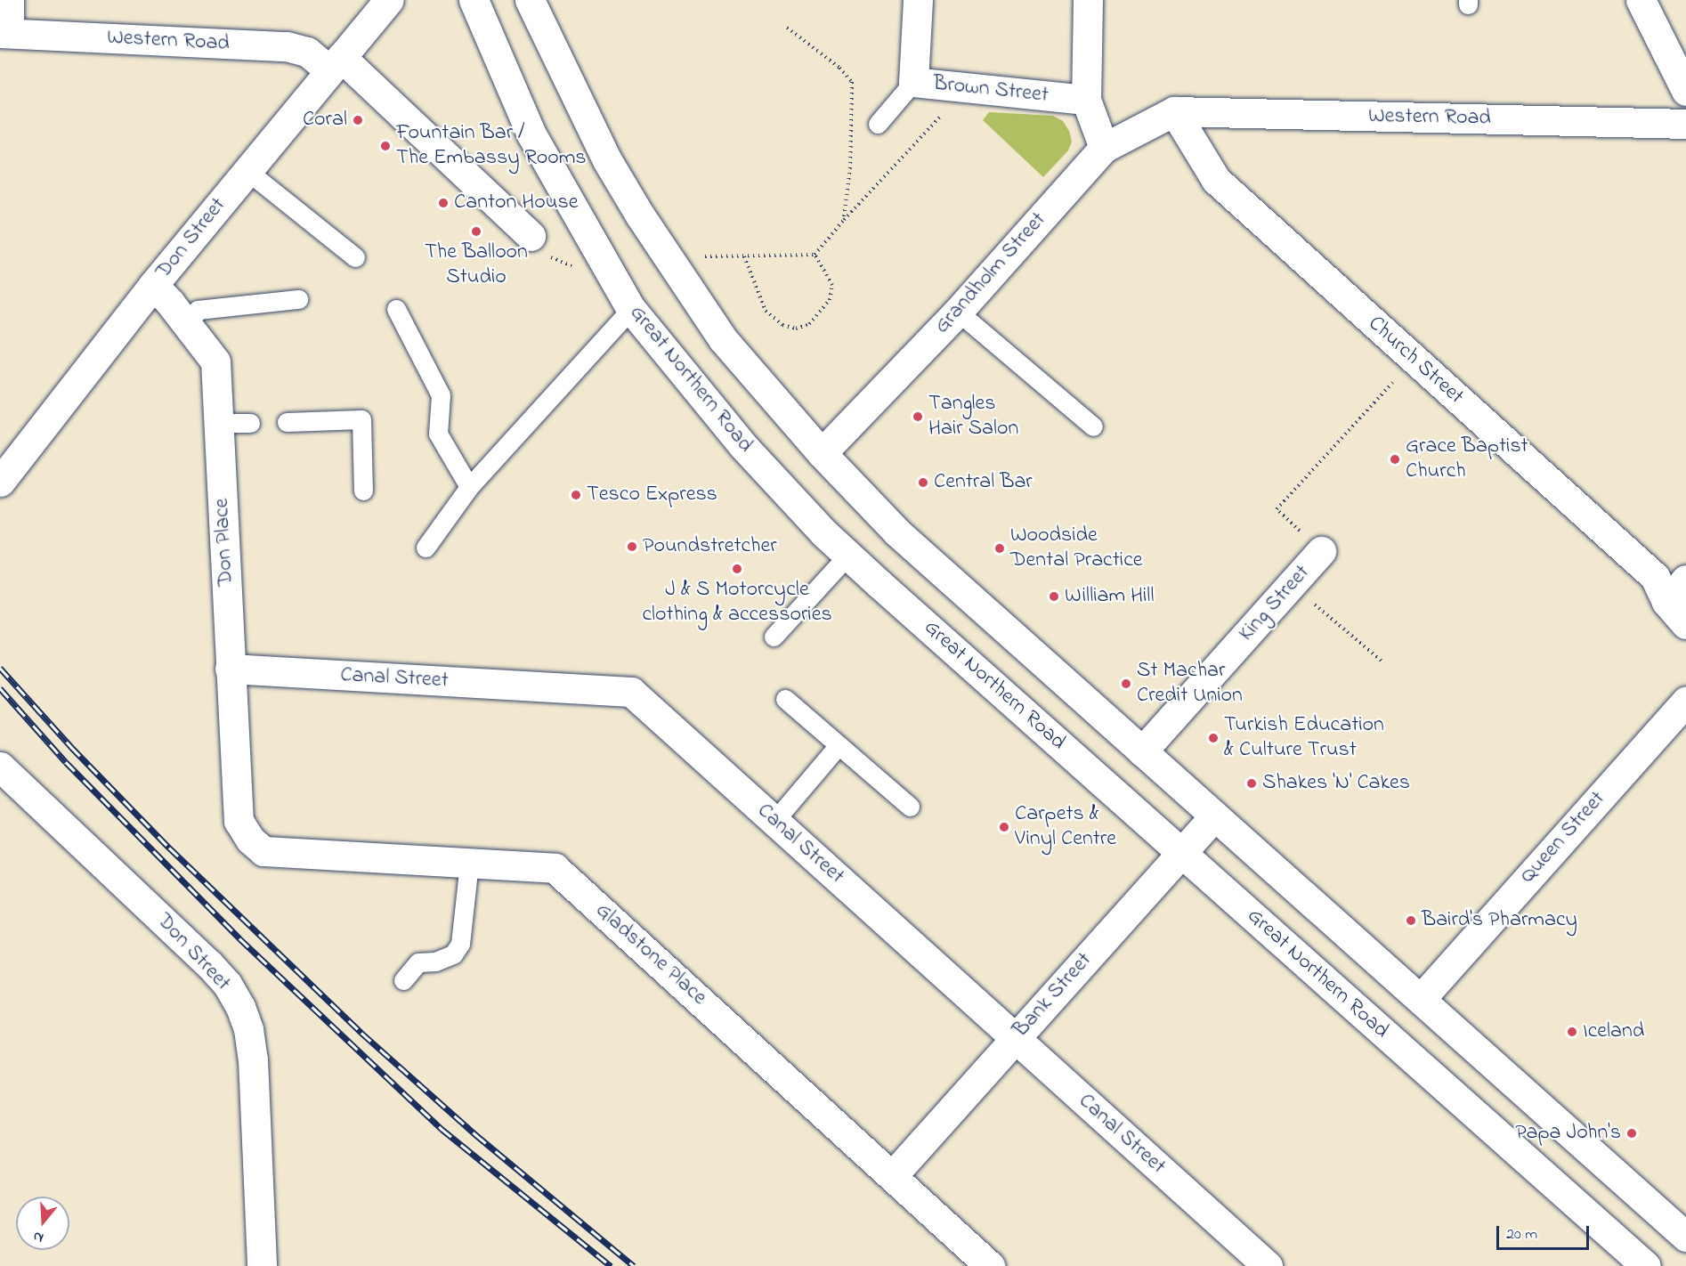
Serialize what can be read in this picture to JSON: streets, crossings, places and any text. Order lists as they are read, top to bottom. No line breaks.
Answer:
{"streets":{"street":["Western Road","Brown Street","Don Street","Grandholm Street","Church Street","Great Northern Road","Don Place","King Street","Canal Street","Queen Street","Gladstone Place","Bank Street"]},"crossings":[["Western Road","Don Street"],["Western Road","Grandholm Street"],["Western Road","Church Street"],["Don Street","Don Place"],["Grandholm Street","Church Street"],["Great Northern Road","Bank Street"],["Don Place","Canal Street"],["Don Place","Gladstone Place"],["Canal Street","Bank Street"],["Gladstone Place","Bank Street"]],"places":["Coral","Fountain Bar / The Embassy Rooms","Canton House","The Balloon Studio","Tangles Hair Salon","Grace Baptist Church","Central Bar","Tesco Express","Poundstretcher","Woodside Dental Practice","J & S Motorcycle clothing & accessories","William Hill","St Machar Credit Union","Turkish Education & Culture Trust","Shakes 'N' Cakes","Carpets & Vinyl Centre","Baird's Pharmacy","Iceland","Papa John's"],"scale_bar":"20 m","north":"bottom"}
